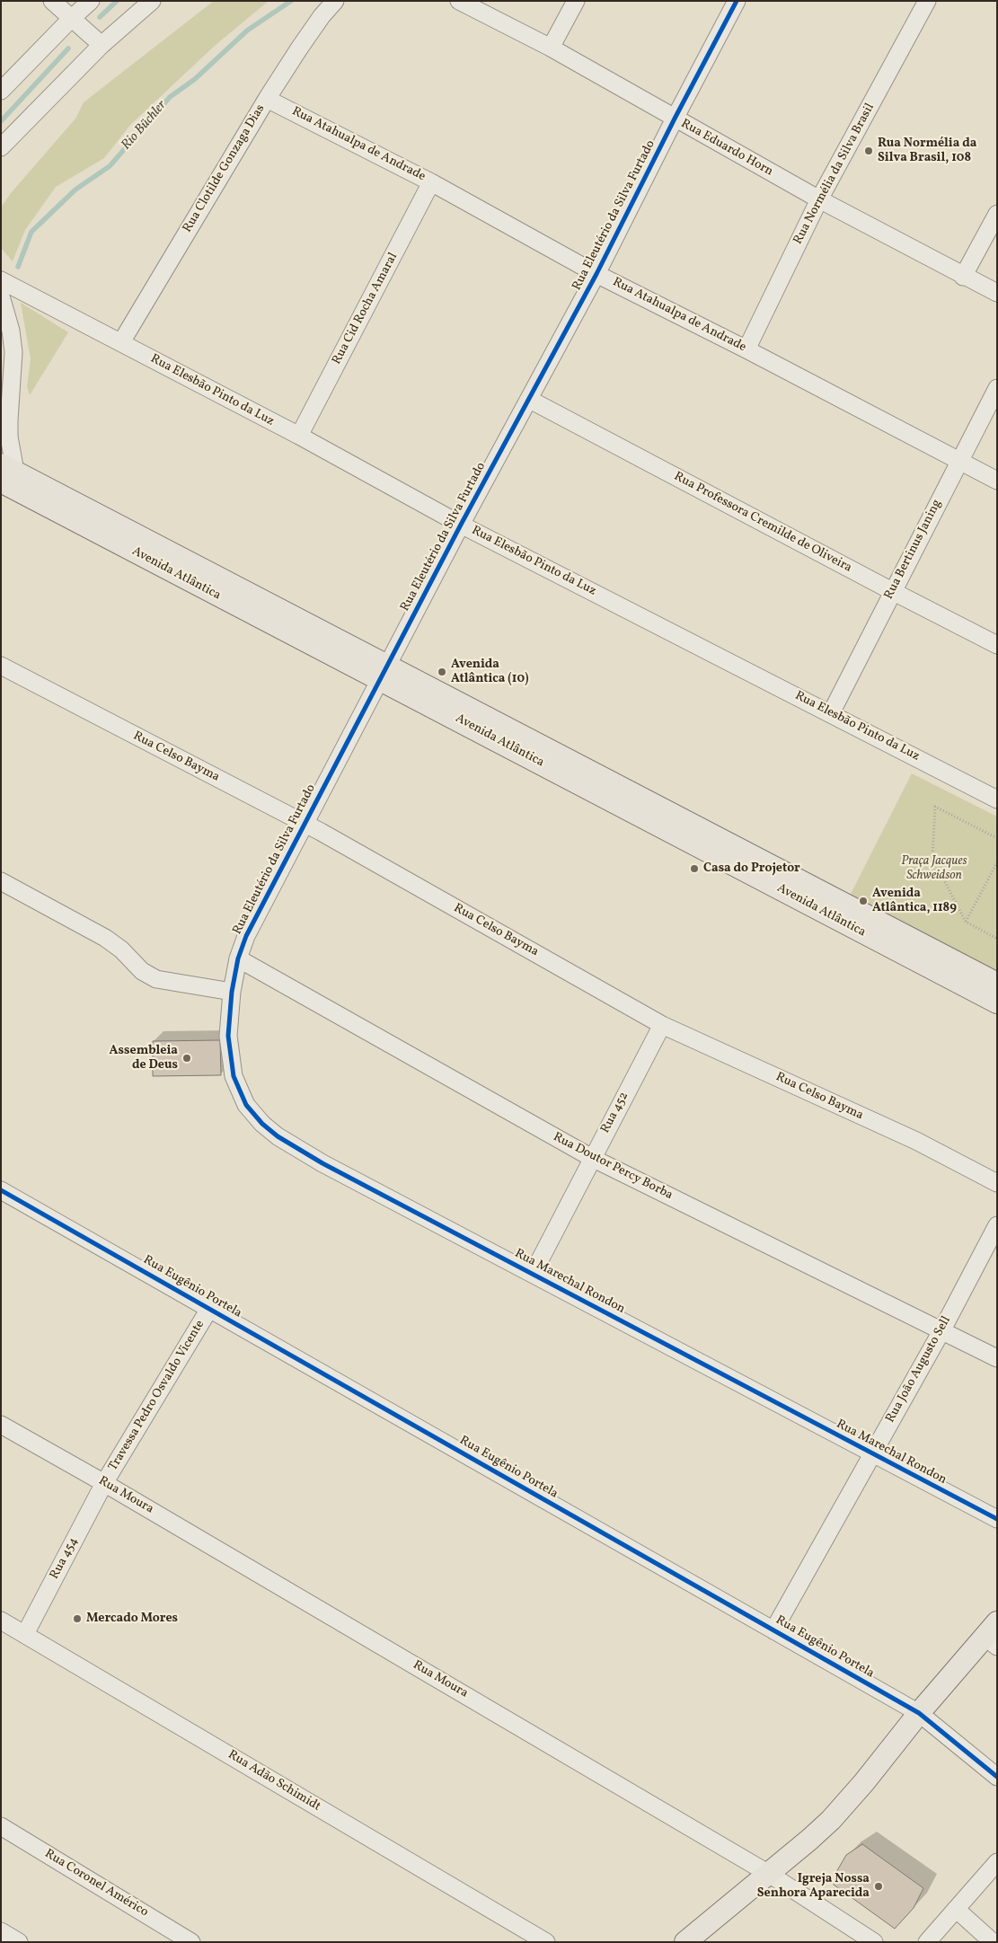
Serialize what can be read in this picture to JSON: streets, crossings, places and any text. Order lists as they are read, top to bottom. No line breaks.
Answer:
{"streets":{"main road":["Avenida Atlântica"],"street":["Rua Atahualpa de Andrade","Rua Eduardo Horn","Rua Clotilde Gonzaga Dias","Rua Normélia da Silva Brasil","Rua Eleutério da Silva Furtado","Rua Cid Rocha Amaral","Rua Elesbão Pinto da Luz","Rua Professora Cremilde de Oliveira","Rua Bertinus Janing","Rua Celso Bayma","Rua 452","Rua Doutor Percy Borba","Rua Marechal Rondon","Rua Eugênio Portela","Rua João Augusto Sell","Travessa Pedro Osvaldo Vicente","Rua Moura","Rua 454","Rua Adão Schimidt","Rua Coronel Américo"]},"crossings":[["Rua Atahualpa de Andrade","Rua Clotilde Gonzaga Dias"],["Rua Atahualpa de Andrade","Rua Normélia da Silva Brasil"],["Rua Atahualpa de Andrade","Rua Eleutério da Silva Furtado"],["Rua Atahualpa de Andrade","Rua Cid Rocha Amaral"],["Rua Atahualpa de Andrade","Rua Bertinus Janing"],["Rua Eduardo Horn","Rua Normélia da Silva Brasil"],["Rua Eduardo Horn","Rua Eleutério da Silva Furtado"],["Rua Clotilde Gonzaga Dias","Rua Elesbão Pinto da Luz"],["Rua Eleutério da Silva Furtado","Rua Elesbão Pinto da Luz"],["Rua Eleutério da Silva Furtado","Rua Professora Cremilde de Oliveira"],["Rua Eleutério da Silva Furtado","Avenida Atlântica"],["Rua Eleutério da Silva Furtado","Rua Celso Bayma"],["Rua Eleutério da Silva Furtado","Rua Doutor Percy Borba"],["Rua Eleutério da Silva Furtado","Rua Marechal Rondon"],["Rua Cid Rocha Amaral","Rua Elesbão Pinto da Luz"],["Rua Elesbão Pinto da Luz","Rua Bertinus Janing"],["Rua Professora Cremilde de Oliveira","Rua Bertinus Janing"],["Rua Celso Bayma","Rua 452"],["Rua 452","Rua Doutor Percy Borba"],["Rua 452","Rua Marechal Rondon"],["Rua Doutor Percy Borba","Rua João Augusto Sell"],["Rua Marechal Rondon","Rua João Augusto Sell"],["Rua Eugênio Portela","Rua João Augusto Sell"],["Rua Eugênio Portela","Travessa Pedro Osvaldo Vicente"],["Travessa Pedro Osvaldo Vicente","Rua Moura"],["Travessa Pedro Osvaldo Vicente","Rua 454"],["Rua Moura","Rua 454"],["Rua 454","Rua Adão Schimidt"]],"water":["Rio Büchler"],"parks":["Praça Jacques Schweidson"],"places":["Rua Normélia da Silva Brasil, 108","Avenida Atlântica (10)","Casa do Projetor","Avenida Atlântica, 1189","Assembleia de Deus","Mercado Mores","Igreja Nossa Senhora Aparecida"]}
